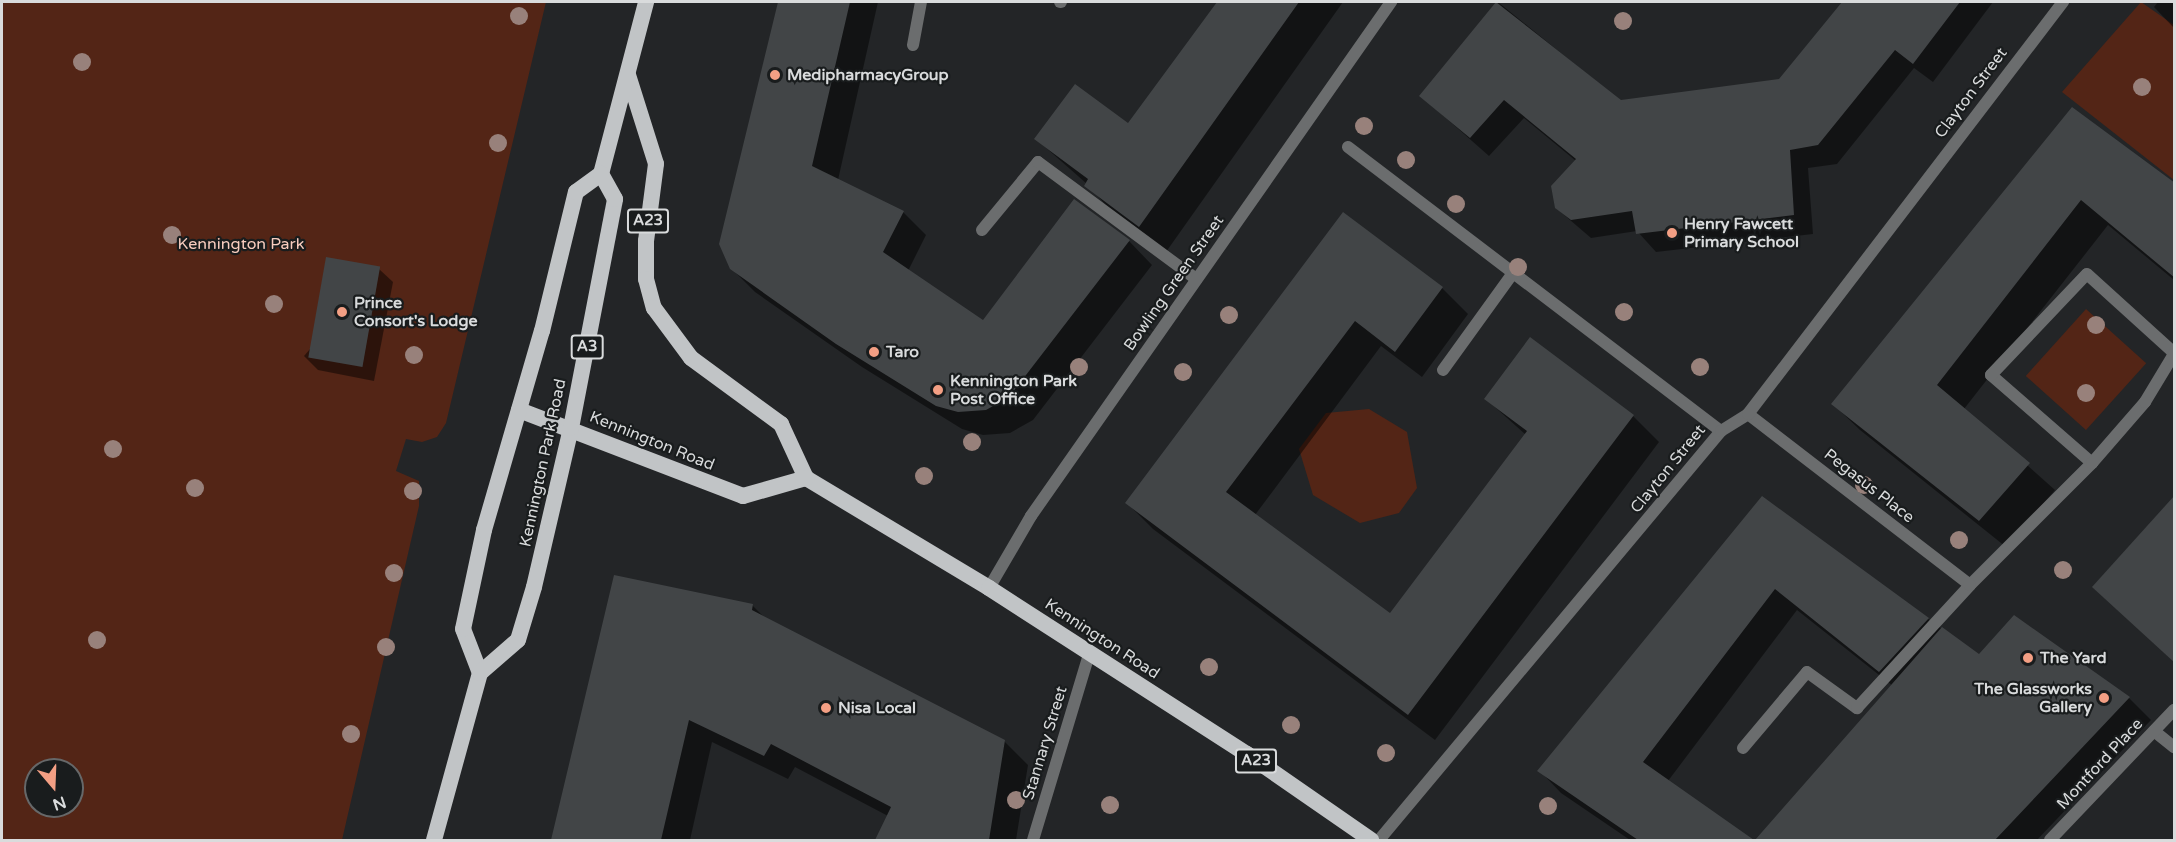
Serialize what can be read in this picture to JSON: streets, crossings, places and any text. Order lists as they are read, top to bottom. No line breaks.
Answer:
{"streets":{"highway":["A23","A3","Kennington Road","Kennington Park Road"],"street":["Clayton Street","Bowling Green Street","Pegasus Place","Stannary Street","Montford Place"]},"crossings":[["Clayton Street","Pegasus Place"],["A23","Kennington Road"],["Bowling Green Street","Kennington Road"],["Kennington Road","Kennington Park Road"],["Kennington Road","Stannary Street"]],"parks":["Kennington Park"],"places":["MedipharmacyGroup","Henry Fawcett Primary School","Prince Consort's Lodge","Taro","Kennington Park Post Office","The Yard","The Glassworks Gallery","Nisa Local"],"north":"bottom"}
